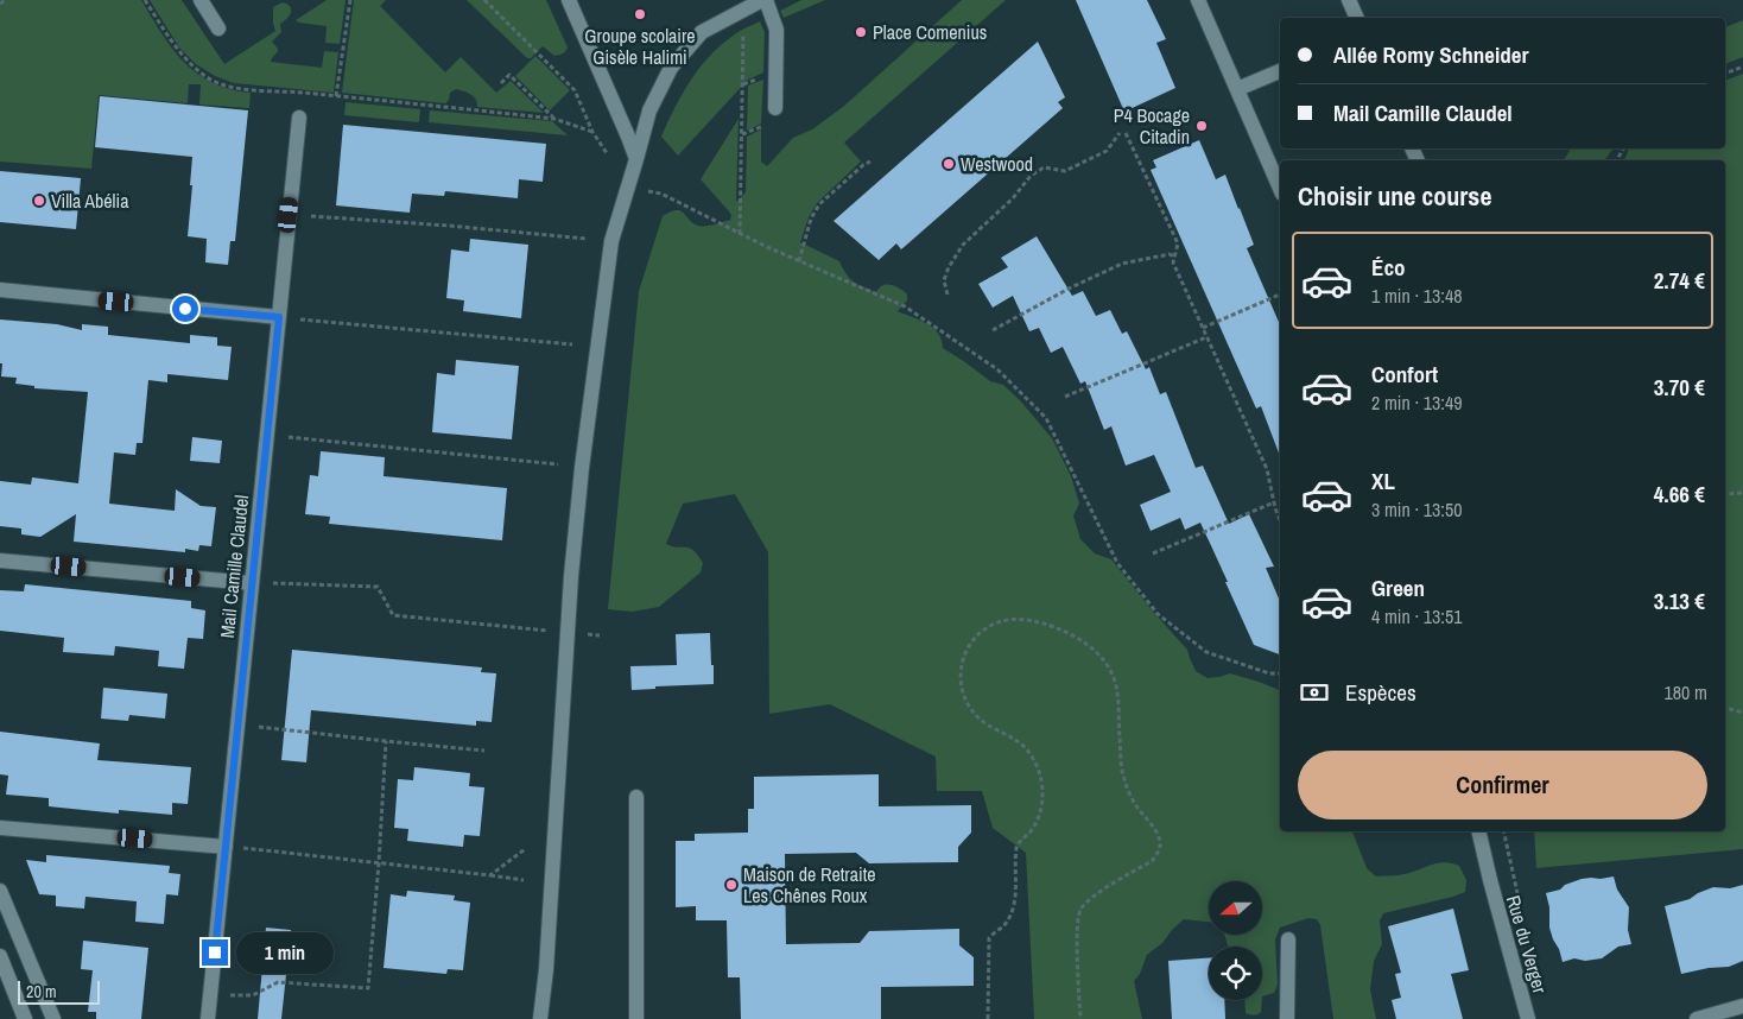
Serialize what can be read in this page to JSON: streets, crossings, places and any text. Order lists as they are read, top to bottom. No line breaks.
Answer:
{"streets":{"street":["Mail Camille Claudel","Rue du Verger"]},"places":["Groupe scolaire Gisèle Halimi","Place Comenius","P4 Bocage Citadin","Westwood","Villa Abélia","Maison de Retraite Les Chênes Roux"],"scale_bar":"20 m","north":"left","page":{"banner":["Allée Romy Schneider","Mail Camille Claudel"],"heading":"Choisir une course","list":[{"name":"Éco","note":"1 min · 13:48","value":"2.74 €"},{"name":"Confort","note":"2 min · 13:49","value":"3.70 €"},{"name":"XL","note":"3 min · 13:50","value":"4.66 €"},{"name":"Green","note":"4 min · 13:51","value":"3.13 €"}],"pay":["Espèces","180 m"],"buttons":"Confirmer","bubble":"1 min","scale":"20 m"}}
